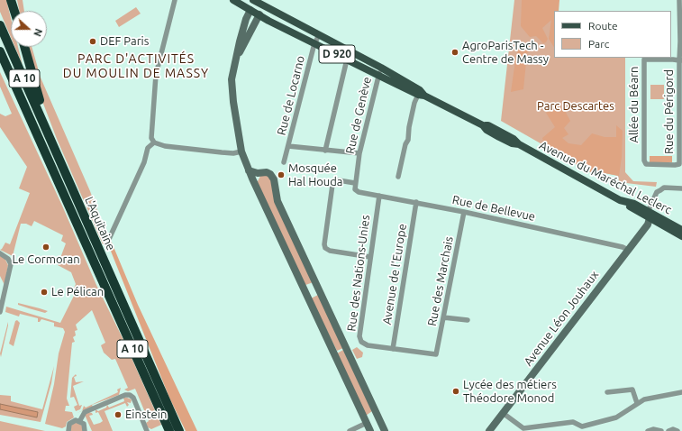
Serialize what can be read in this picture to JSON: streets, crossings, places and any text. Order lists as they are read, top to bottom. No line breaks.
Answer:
{"streets":{"highway":["A 10","L'Aquitaine"],"main road":["D 920","Avenue du Maréchal Leclerc"],"street":["Rue de Locarno","Allée du Béarn","Rue du Périgord","Rue de Genève","Rue de Bellevue","Rue des Nations-Unies","Avenue de l'Europe","Rue des Marchais","Avenue Léon Jouhaux"]},"crossings":[["D 920","Avenue du Maréchal Leclerc"],["D 920","Avenue Léon Jouhaux"],["Rue de Locarno","Avenue du Maréchal Leclerc"],["Allée du Béarn","Rue du Périgord"],["Rue de Genève","Avenue du Maréchal Leclerc"],["Rue de Genève","Rue de Bellevue"],["Avenue du Maréchal Leclerc","Avenue Léon Jouhaux"],["Rue de Bellevue","Rue des Nations-Unies"],["Rue de Bellevue","Avenue de l'Europe"],["Rue de Bellevue","Rue des Marchais"],["Rue de Bellevue","Avenue Léon Jouhaux"],["Rue des Nations-Unies","Avenue de l'Europe"],["Rue des Nations-Unies","Rue des Marchais"]],"districts":["PARC D'ACTIVITÉS DU MOULIN DE MASSY"],"parks":["Parc Descartes"],"places":["DEF Paris","AgroParisTech - Centre de Massy","Mosquée Hal Houda","Le Cormoran","Le Pélican","Lycée des métiers Théodore Monod","Einstein"],"legend":["Route","Parc"],"north":"right"}
